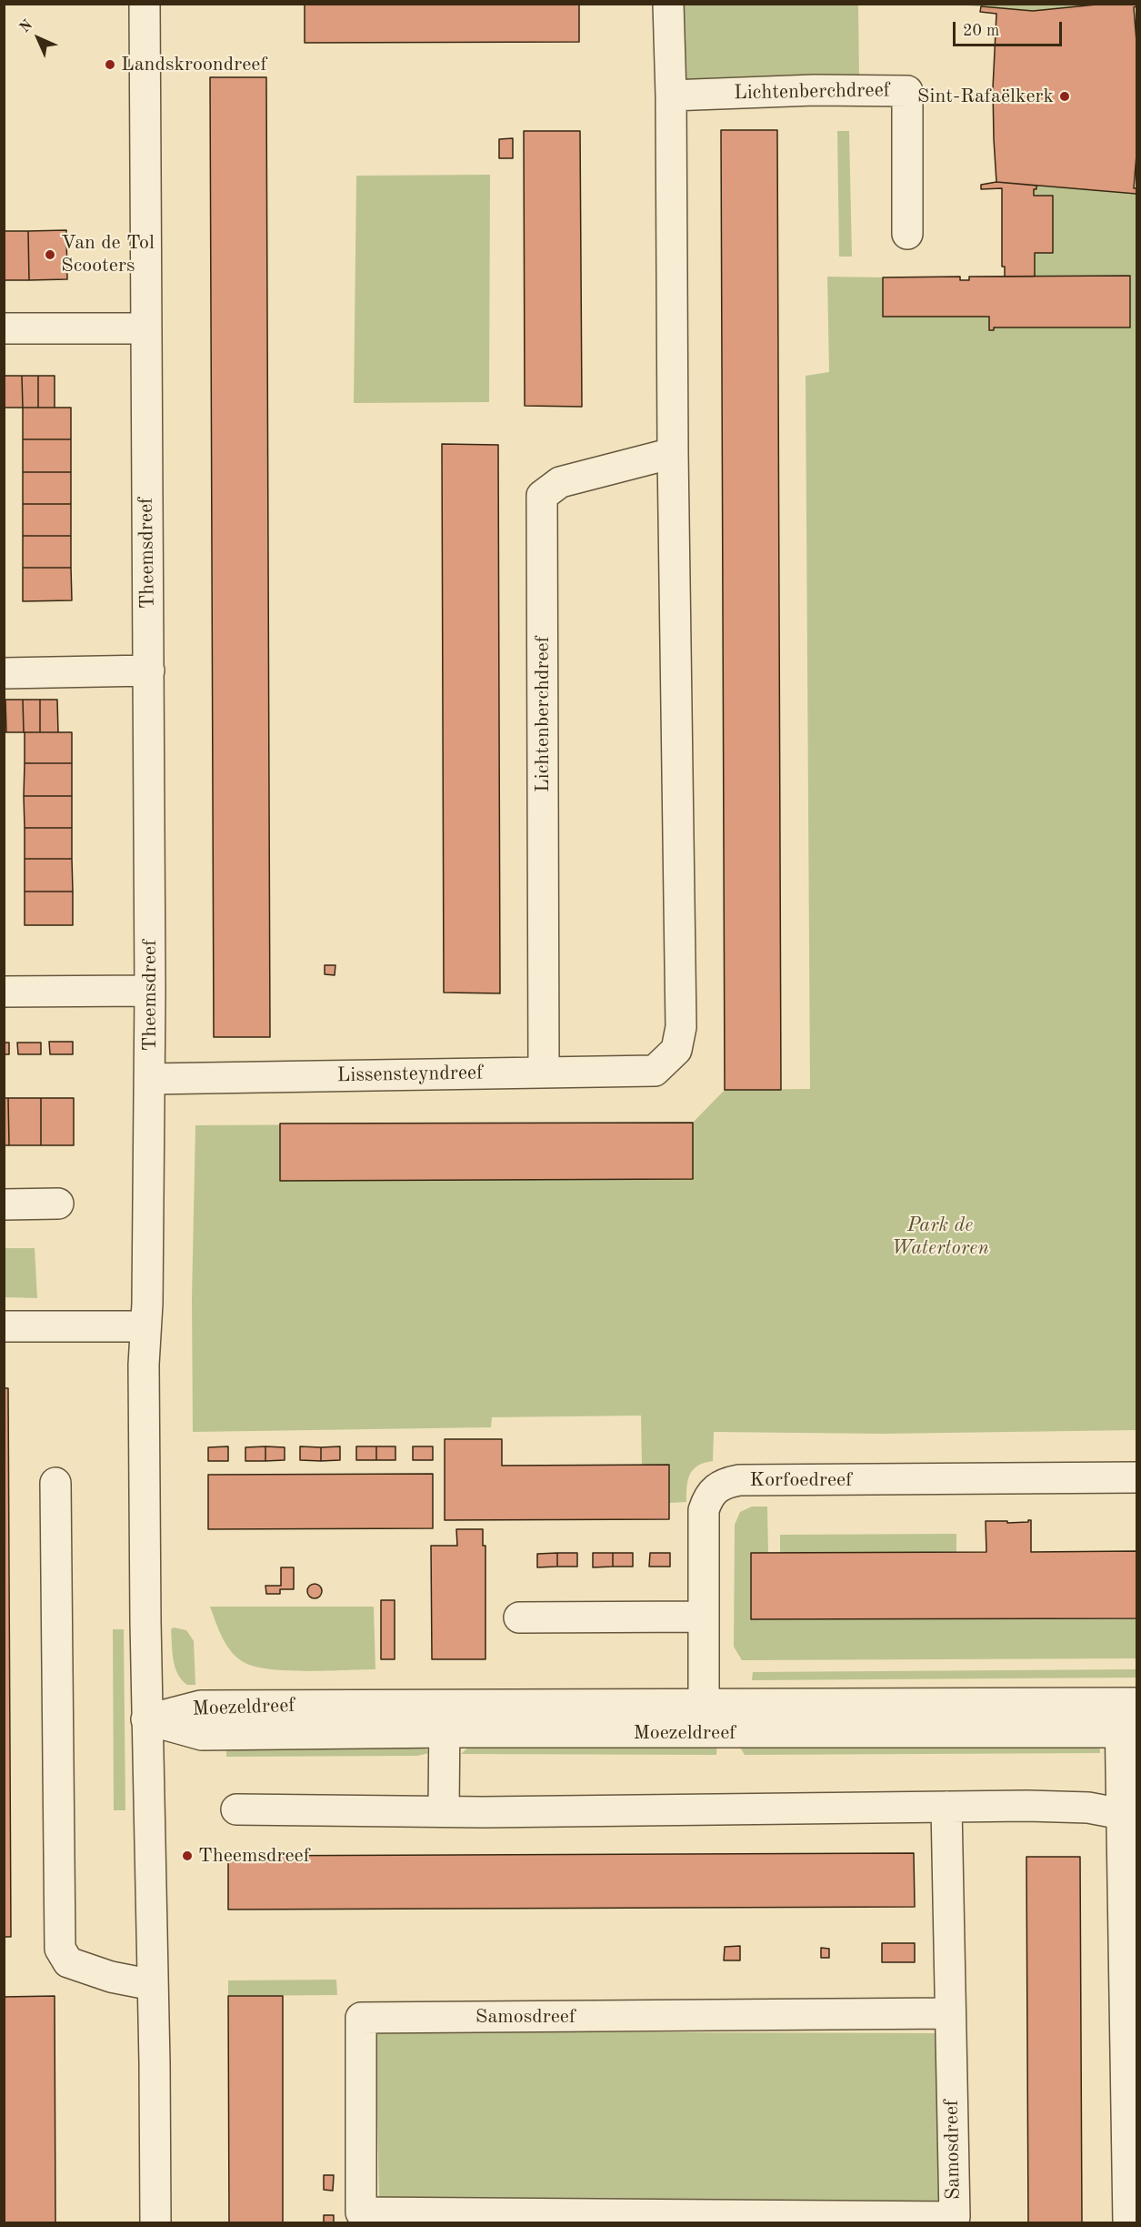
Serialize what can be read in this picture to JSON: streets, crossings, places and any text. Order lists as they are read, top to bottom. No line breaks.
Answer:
{"streets":{"street":["Lichtenberchdreef","Theemsdreef","Lissensteyndreef","Korfoedreef","Moezeldreef","Samosdreef"]},"crossings":[["Lichtenberchdreef","Lissensteyndreef"],["Theemsdreef","Lissensteyndreef"],["Theemsdreef","Moezeldreef"],["Korfoedreef","Moezeldreef"]],"parks":["Park de Watertoren"],"places":["Landskroondreef","Sint-Rafaëlkerk","Van de Tol Scooters","Theemsdreef"],"scale_bar":"20 m","north":"top left"}
